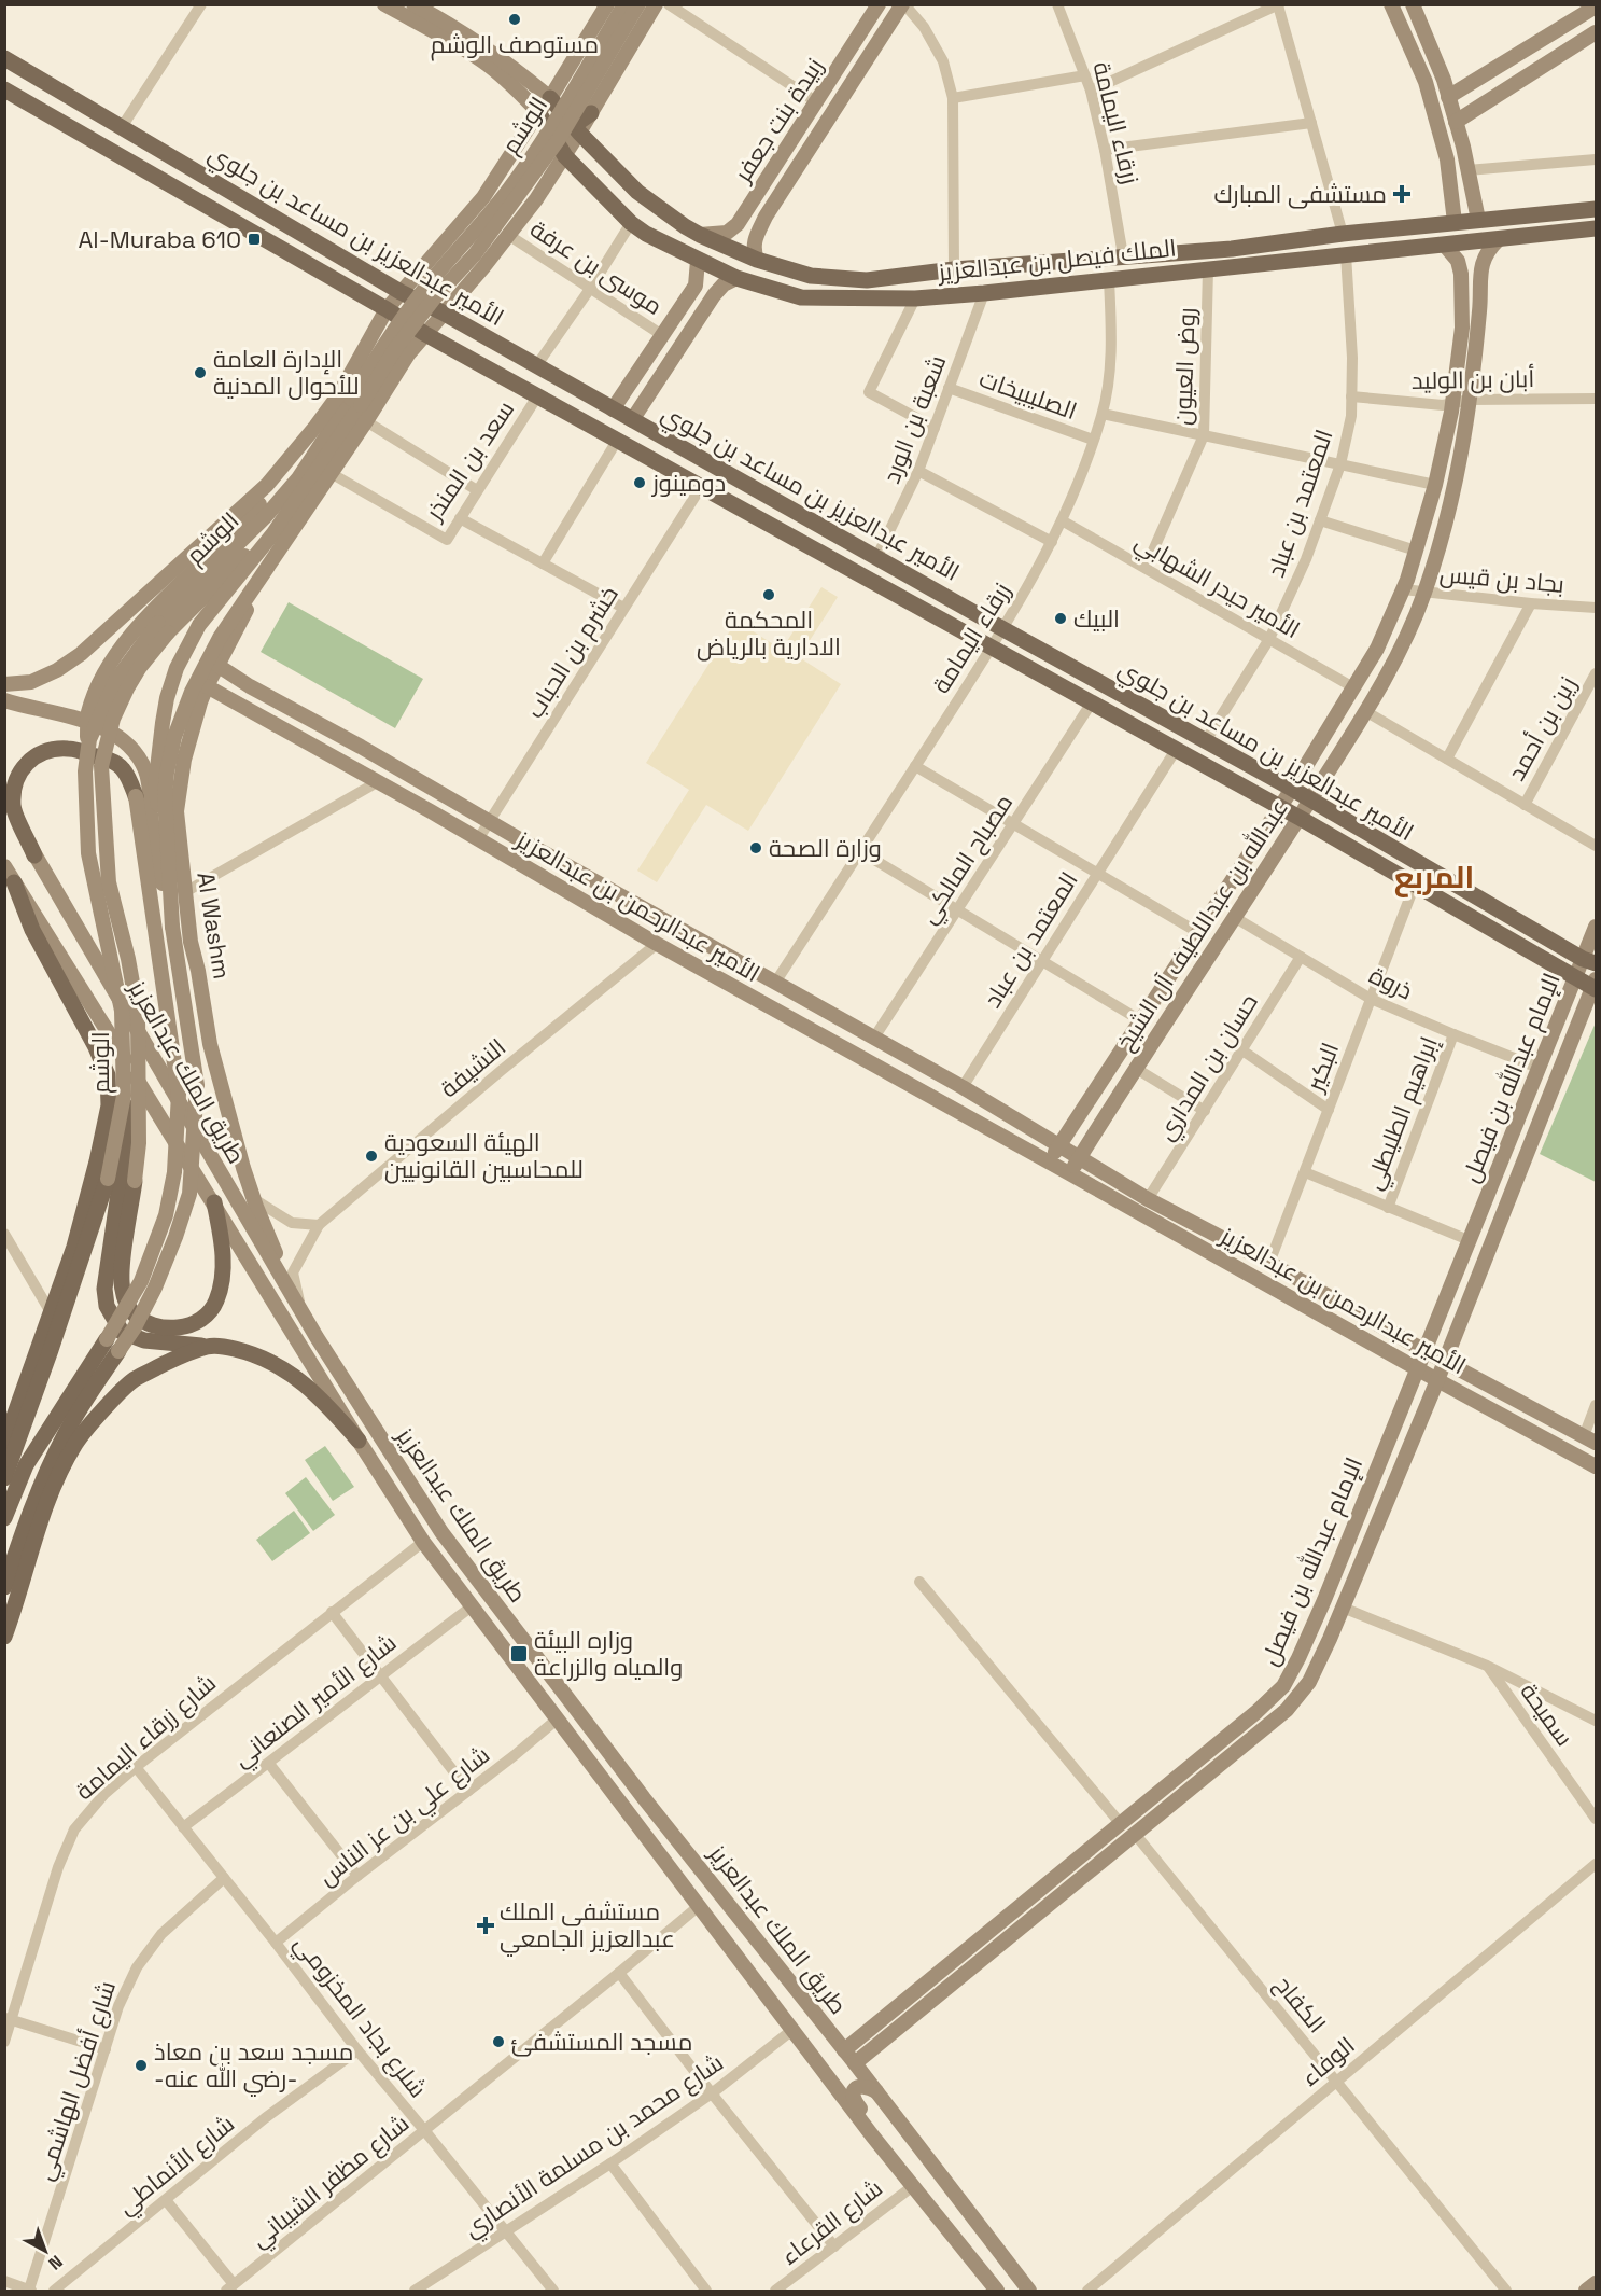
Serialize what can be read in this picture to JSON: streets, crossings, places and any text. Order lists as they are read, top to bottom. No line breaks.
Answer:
{"streets":{"main road":["الأمير عبدالعزيز بن مساعد بن جلوي","الملك فيصل بن عبدالعزيز"],"street":["زبيدة بنت جعفر","زرقاء اليمامة","الوشم","موسى بن عرفة","روض العيون","أبان بن الوليد","الصليبيخات","شعبة بن الورد","سعد بن المنذر","المعتمد بن عباد","بجاد بن قيس","الأمير حيدر الشهابي","خشرم بن الحباب","زين بن أحمد","مصباح المالكي","الأمير عبدالرحمن بن عبدالعزيز","عبدالله بن عبداللطيف آل الشيخ","Al Washm","ذروة","حسان بن المداري","البكير","النشيفة","طريق الملك عبدالعزيز","الإمام عبدالله بن فيصل","إبراهيم الطليطلي","شارع الأمير الصنعاني","سميحة","شارع زرقاء اليمامة","شارع علي بن عز الناس","الكفاح","شلرع بجاد المخزومي","الوفاء","شارع أفضل الهاشمي","شارع محمد بن مسلمة الأنصاري","شارع الأنماطي","شارع مظفر الشيباني","شارع القرعاء"]},"crossings":[["زبيدة بنت جعفر","الملك فيصل بن عبدالعزيز"],["زرقاء اليمامة","الأمير عبدالعزيز بن مساعد بن جلوي"],["زرقاء اليمامة","الملك فيصل بن عبدالعزيز"],["زرقاء اليمامة","الصليبيخات"],["زرقاء اليمامة","الأمير حيدر الشهابي"],["زرقاء اليمامة","الأمير عبدالرحمن بن عبدالعزيز"],["الوشم","الأمير عبدالعزيز بن مساعد بن جلوي"],["الوشم","الملك فيصل بن عبدالعزيز"],["الوشم","موسى بن عرفة"],["الوشم","سعد بن المنذر"],["الوشم","Al Washm"],["الأمير عبدالعزيز بن مساعد بن جلوي","شعبة بن الورد"],["الأمير عبدالعزيز بن مساعد بن جلوي","سعد بن المنذر"],["الأمير عبدالعزيز بن مساعد بن جلوي","المعتمد بن عباد"],["الأمير عبدالعزيز بن مساعد بن جلوي","خشرم بن الحباب"],["الأمير عبدالعزيز بن مساعد بن جلوي","مصباح المالكي"],["الأمير عبدالعزيز بن مساعد بن جلوي","عبدالله بن عبداللطيف آل الشيخ"],["الأمير عبدالعزيز بن مساعد بن جلوي","البكير"],["الأمير عبدالعزيز بن مساعد بن جلوي","الإمام عبدالله بن فيصل"],["الملك فيصل بن عبدالعزيز","روض العيون"],["الملك فيصل بن عبدالعزيز","شعبة بن الورد"],["الملك فيصل بن عبدالعزيز","المعتمد بن عباد"],["الملك فيصل بن عبدالعزيز","عبدالله بن عبداللطيف آل الشيخ"],["روض العيون","الأمير حيدر الشهابي"],["أبان بن الوليد","المعتمد بن عباد"],["أبان بن الوليد","عبدالله بن عبداللطيف آل الشيخ"],["الصليبيخات","شعبة بن الورد"],["المعتمد بن عباد","الأمير حيدر الشهابي"],["المعتمد بن عباد","الأمير عبدالرحمن بن عبدالعزيز"],["بجاد بن قيس","عبدالله بن عبداللطيف آل الشيخ"],["الأمير حيدر الشهابي","عبدالله بن عبداللطيف آل الشيخ"],["خشرم بن الحباب","الأمير عبدالرحمن بن عبدالعزيز"],["مصباح المالكي","الأمير عبدالرحمن بن عبدالعزيز"],["الأمير عبدالرحمن بن عبدالعزيز","عبدالله بن عبداللطيف آل الشيخ"],["الأمير عبدالرحمن بن عبدالعزيز","Al Washm"],["الأمير عبدالرحمن بن عبدالعزيز","حسان بن المداري"],["الأمير عبدالرحمن بن عبدالعزيز","البكير"],["الأمير عبدالرحمن بن عبدالعزيز","النشيفة"],["الأمير عبدالرحمن بن عبدالعزيز","الإمام عبدالله بن فيصل"],["عبدالله بن عبداللطيف آل الشيخ","ذروة"],["Al Washm","طريق الملك عبدالعزيز"],["ذروة","حسان بن المداري"],["ذروة","البكير"],["ذروة","الإمام عبدالله بن فيصل"],["ذروة","إبراهيم الطليطلي"],["طريق الملك عبدالعزيز","الإمام عبدالله بن فيصل"],["طريق الملك عبدالعزيز","شارع الأمير الصنعاني"],["طريق الملك عبدالعزيز","شارع زرقاء اليمامة"],["طريق الملك عبدالعزيز","شارع علي بن عز الناس"],["طريق الملك عبدالعزيز","شارع محمد بن مسلمة الأنصاري"],["طريق الملك عبدالعزيز","شارع مظفر الشيباني"],["طريق الملك عبدالعزيز","شارع القرعاء"],["الإمام عبدالله بن فيصل","الكفاح"],["شارع الأمير الصنعاني","شلرع بجاد المخزومي"],["شارع زرقاء اليمامة","شلرع بجاد المخزومي"],["شارع علي بن عز الناس","شلرع بجاد المخزومي"],["الكفاح","الوفاء"],["شلرع بجاد المخزومي","شارع أفضل الهاشمي"],["شلرع بجاد المخزومي","شارع محمد بن مسلمة الأنصاري"],["شلرع بجاد المخزومي","شارع الأنماطي"],["شلرع بجاد المخزومي","شارع مظفر الشيباني"]],"districts":["المربع"],"places":{"other":["مستوصف الوشم","الإدارة العامة للأحوال المدنية","دومينوز","المحكمة الادارية بالرياض","البيك","وزارة الصحة","الهيئة السعودية للمحاسبين القانونيين","مسجد المستشفئ","مسجد سعد بن معاذ -رضي الله عنه-"],"health":["مستشفى المبارك","مستشفى الملك عبدالعزيز الجامعي"],"transit":["Al-Muraba 610","وزاره البيئة والمياه والزراعة"]},"north":"bottom right"}
